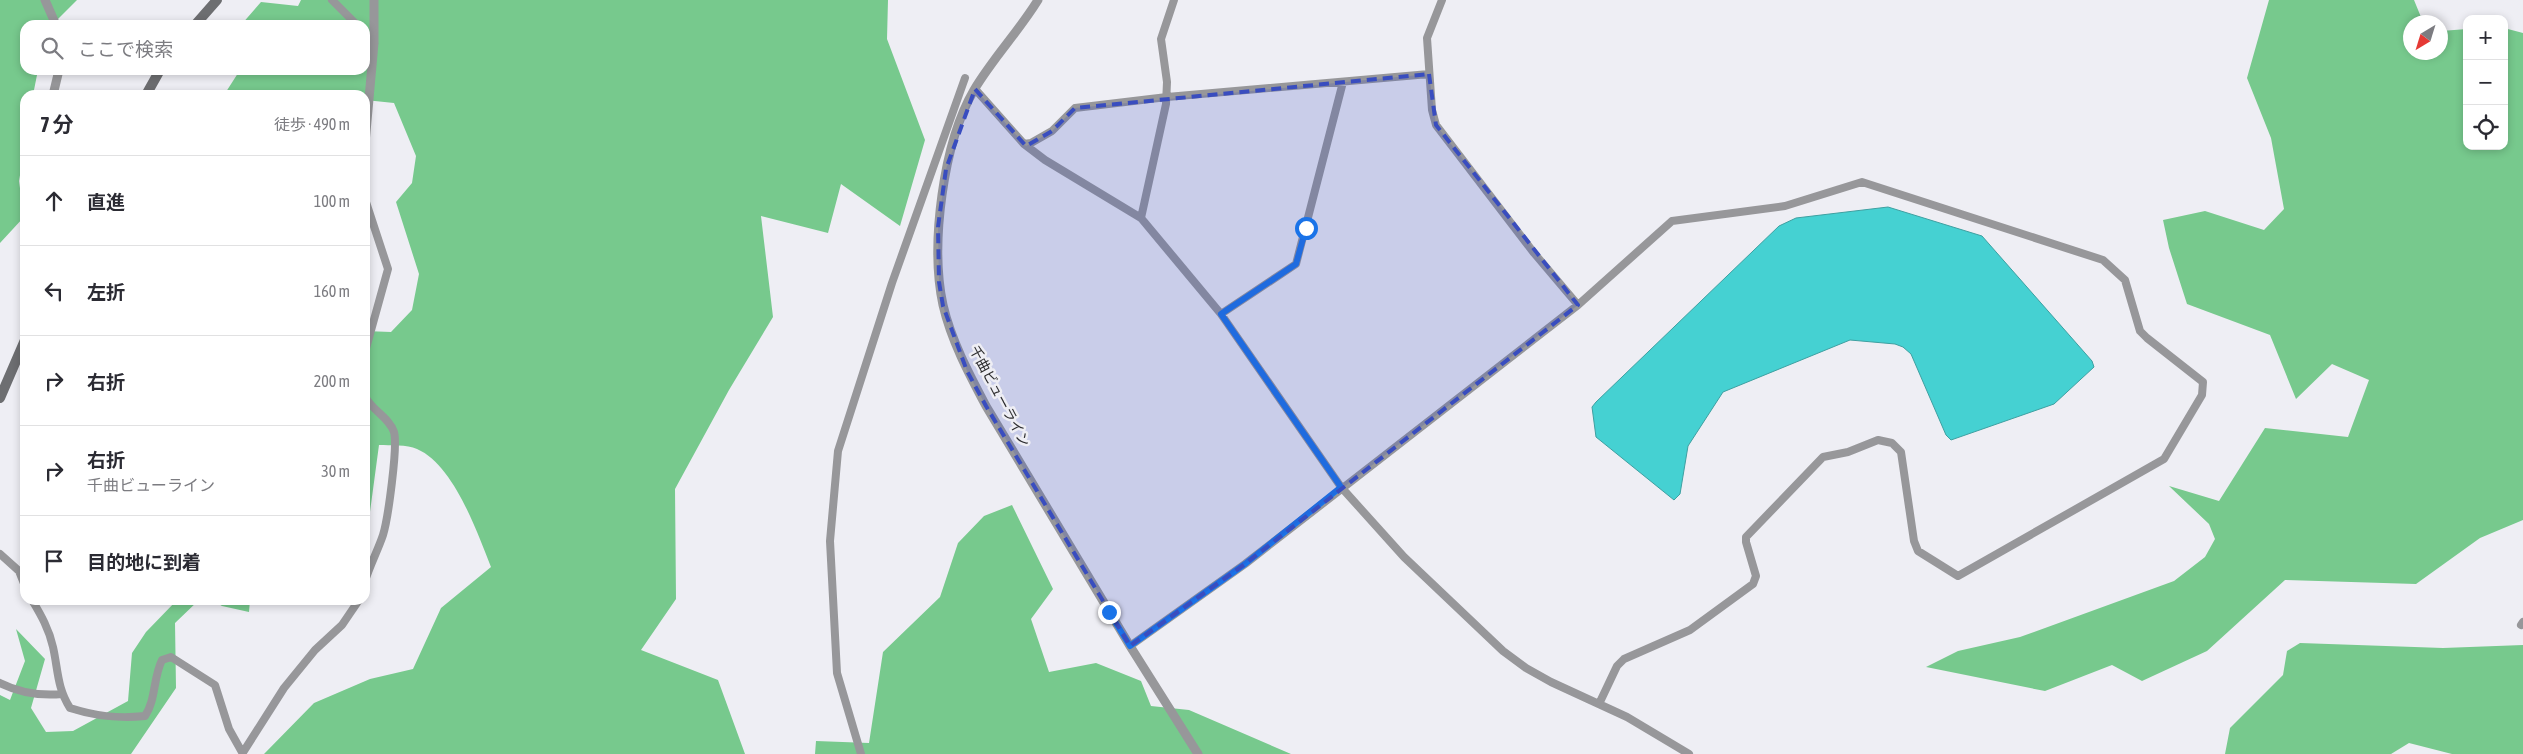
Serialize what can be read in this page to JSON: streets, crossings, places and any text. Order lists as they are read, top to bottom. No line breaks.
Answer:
{"streets":{"street":["千曲ビューライン"]},"north":"bottom left","page":{"map_buttons":["+","−"],"search":"ここで検索","heading":["7 分","徒歩 · 490 m"],"list":[["直進","100 m"],["左折","160 m"],["右折","200 m"],["右折","千曲ビューライン","30 m"],"目的地に到着"]}}
